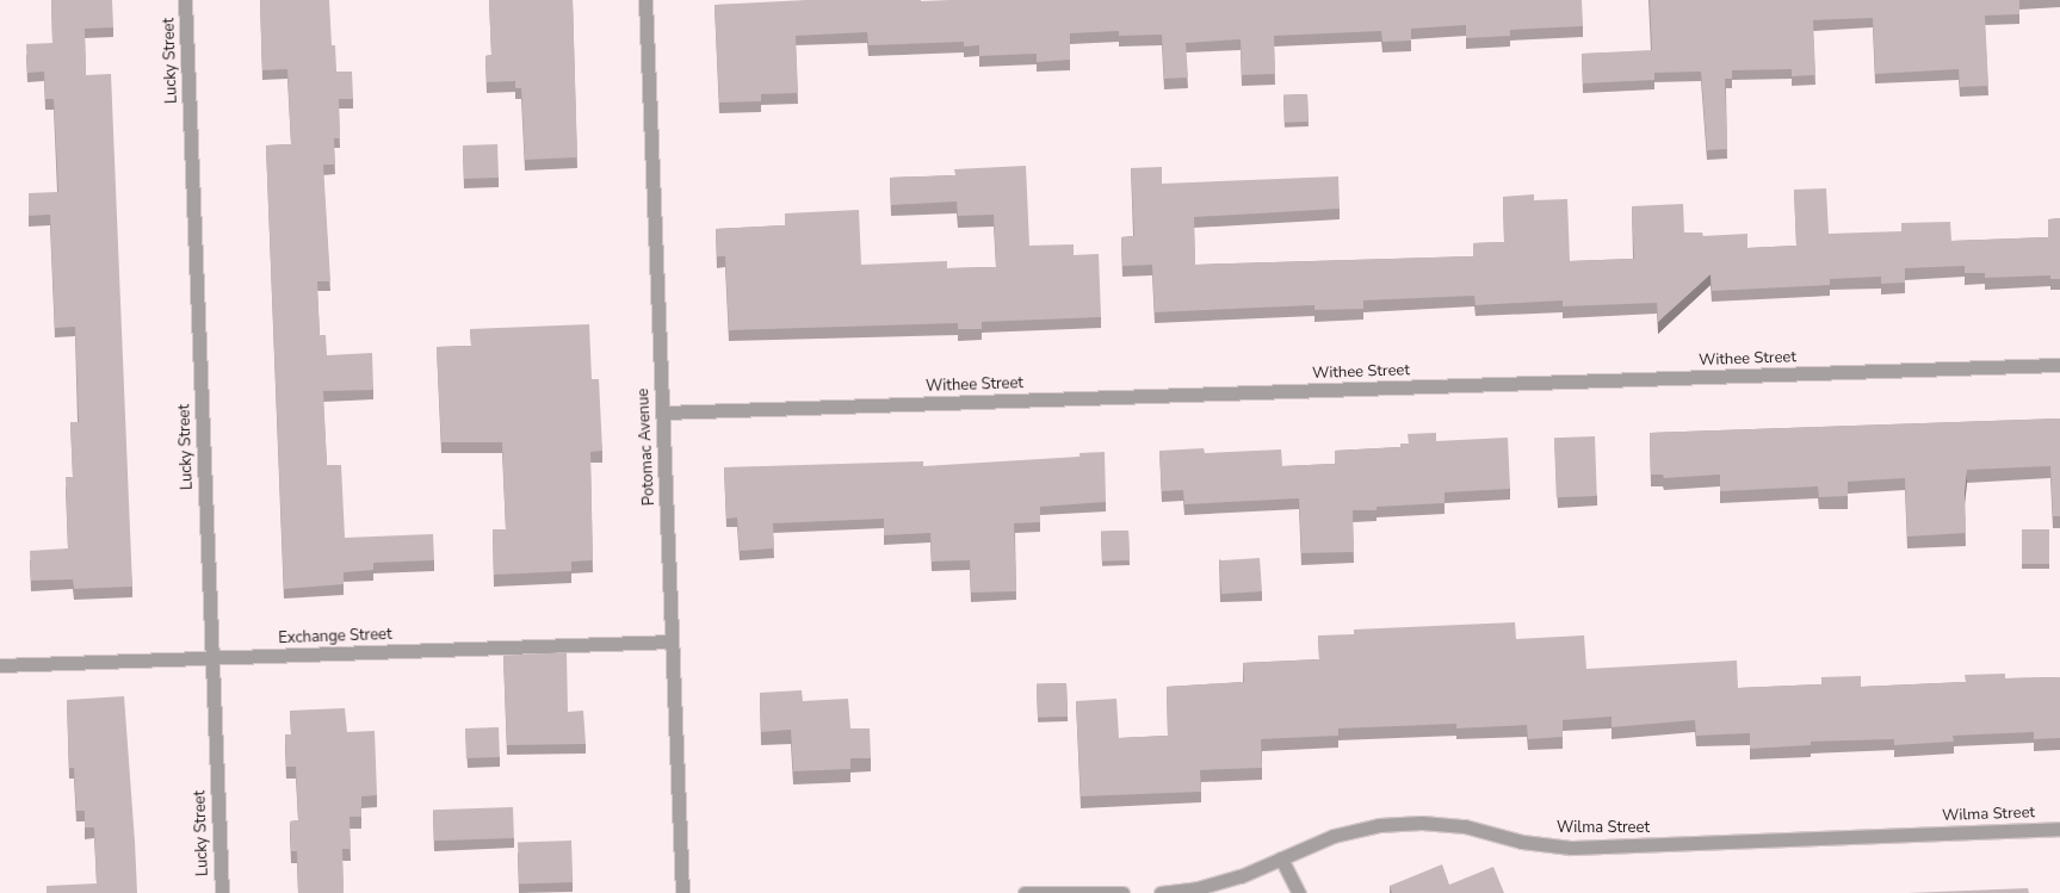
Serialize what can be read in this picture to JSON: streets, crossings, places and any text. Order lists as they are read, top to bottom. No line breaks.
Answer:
{"streets":{"street":["Lucky Street","Withee Street","Potomac Avenue","Exchange Street","Wilma Street"]},"crossings":[["Lucky Street","Exchange Street"],["Withee Street","Potomac Avenue"],["Potomac Avenue","Exchange Street"]]}
